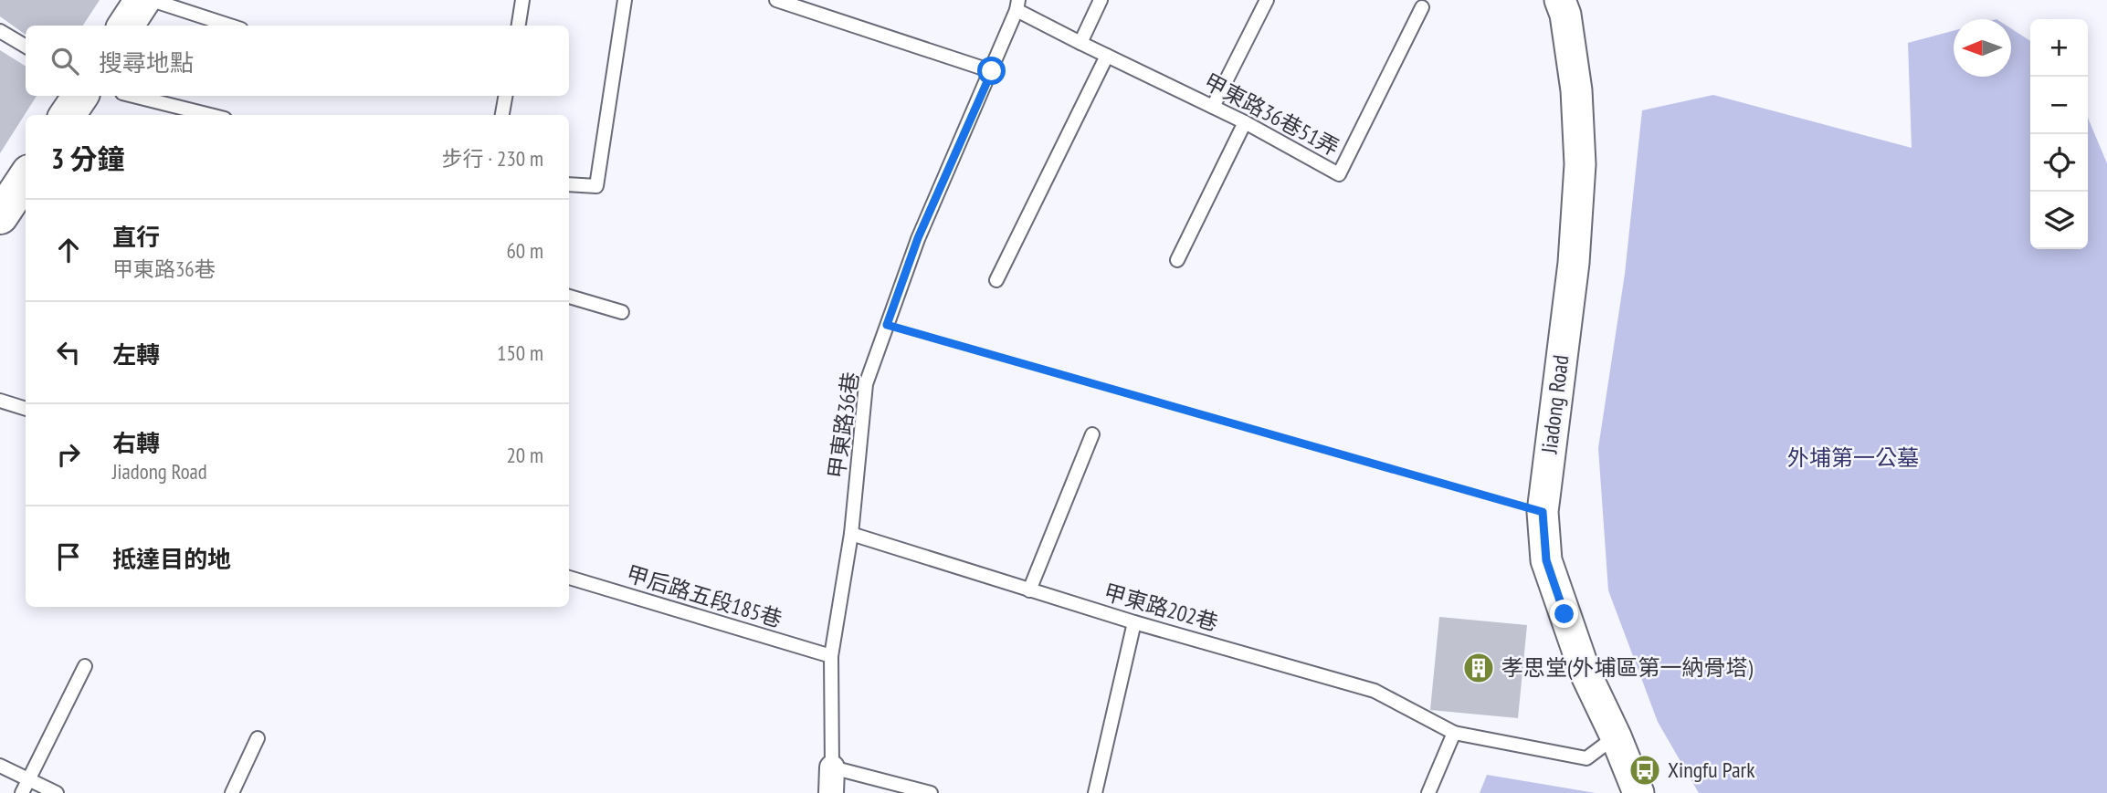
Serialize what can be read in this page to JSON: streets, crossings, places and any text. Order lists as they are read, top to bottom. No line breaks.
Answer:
{"streets":{"street":["Jiadong Road"],"lane":["甲東路36巷51弄","甲東路36巷","甲后路五段185巷","甲東路202巷"]},"crossings":[["甲東路36巷51弄","甲東路36巷"],["Jiadong Road","甲東路202巷"],["甲東路36巷","甲后路五段185巷"],["甲東路36巷","甲東路202巷"]],"parks":["外埔第一公墓"],"places":{"building":["孝思堂(外埔區第一納骨塔)"],"bus stop":["Xingfu Park"]},"north":"left","page":{"map_buttons":["+","−"],"search":"搜尋地點","heading":["3 分鐘","步行 · 230 m"],"list":[["直行","甲東路36巷","60 m"],["左轉","150 m"],["右轉","Jiadong Road","20 m"],"抵達目的地"]}}
